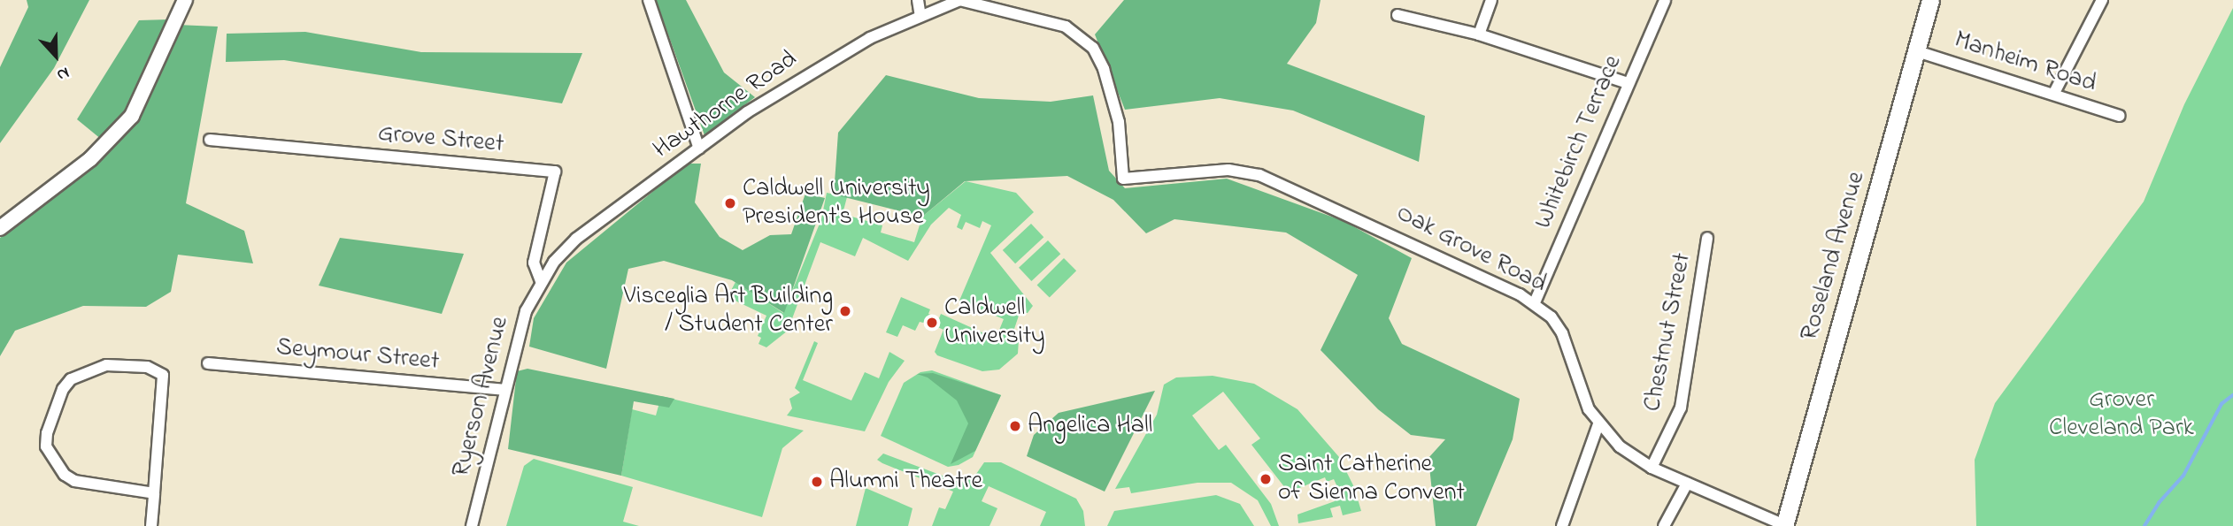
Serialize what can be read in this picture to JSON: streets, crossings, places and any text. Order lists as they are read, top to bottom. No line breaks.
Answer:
{"streets":{"main road":["Roseland Avenue"],"street":["Manheim Road","Hawthorne Road","Grove Street","Whitebirch Terrace","Oak Grove Road","Chestnut Street","Seymour Street","Ryerson Avenue"]},"crossings":[["Manheim Road","Roseland Avenue"],["Hawthorne Road","Grove Street"],["Hawthorne Road","Oak Grove Road"],["Hawthorne Road","Ryerson Avenue"],["Grove Street","Ryerson Avenue"],["Whitebirch Terrace","Oak Grove Road"],["Oak Grove Road","Roseland Avenue"],["Oak Grove Road","Chestnut Street"],["Seymour Street","Ryerson Avenue"]],"parks":["Grover Cleveland Park"],"places":["Caldwell University President's House","Visceglia Art Building / Student Center","Caldwell University","Angelica Hall","Saint Catherine of Sienna Convent","Alumni Theatre"],"north":"bottom"}
